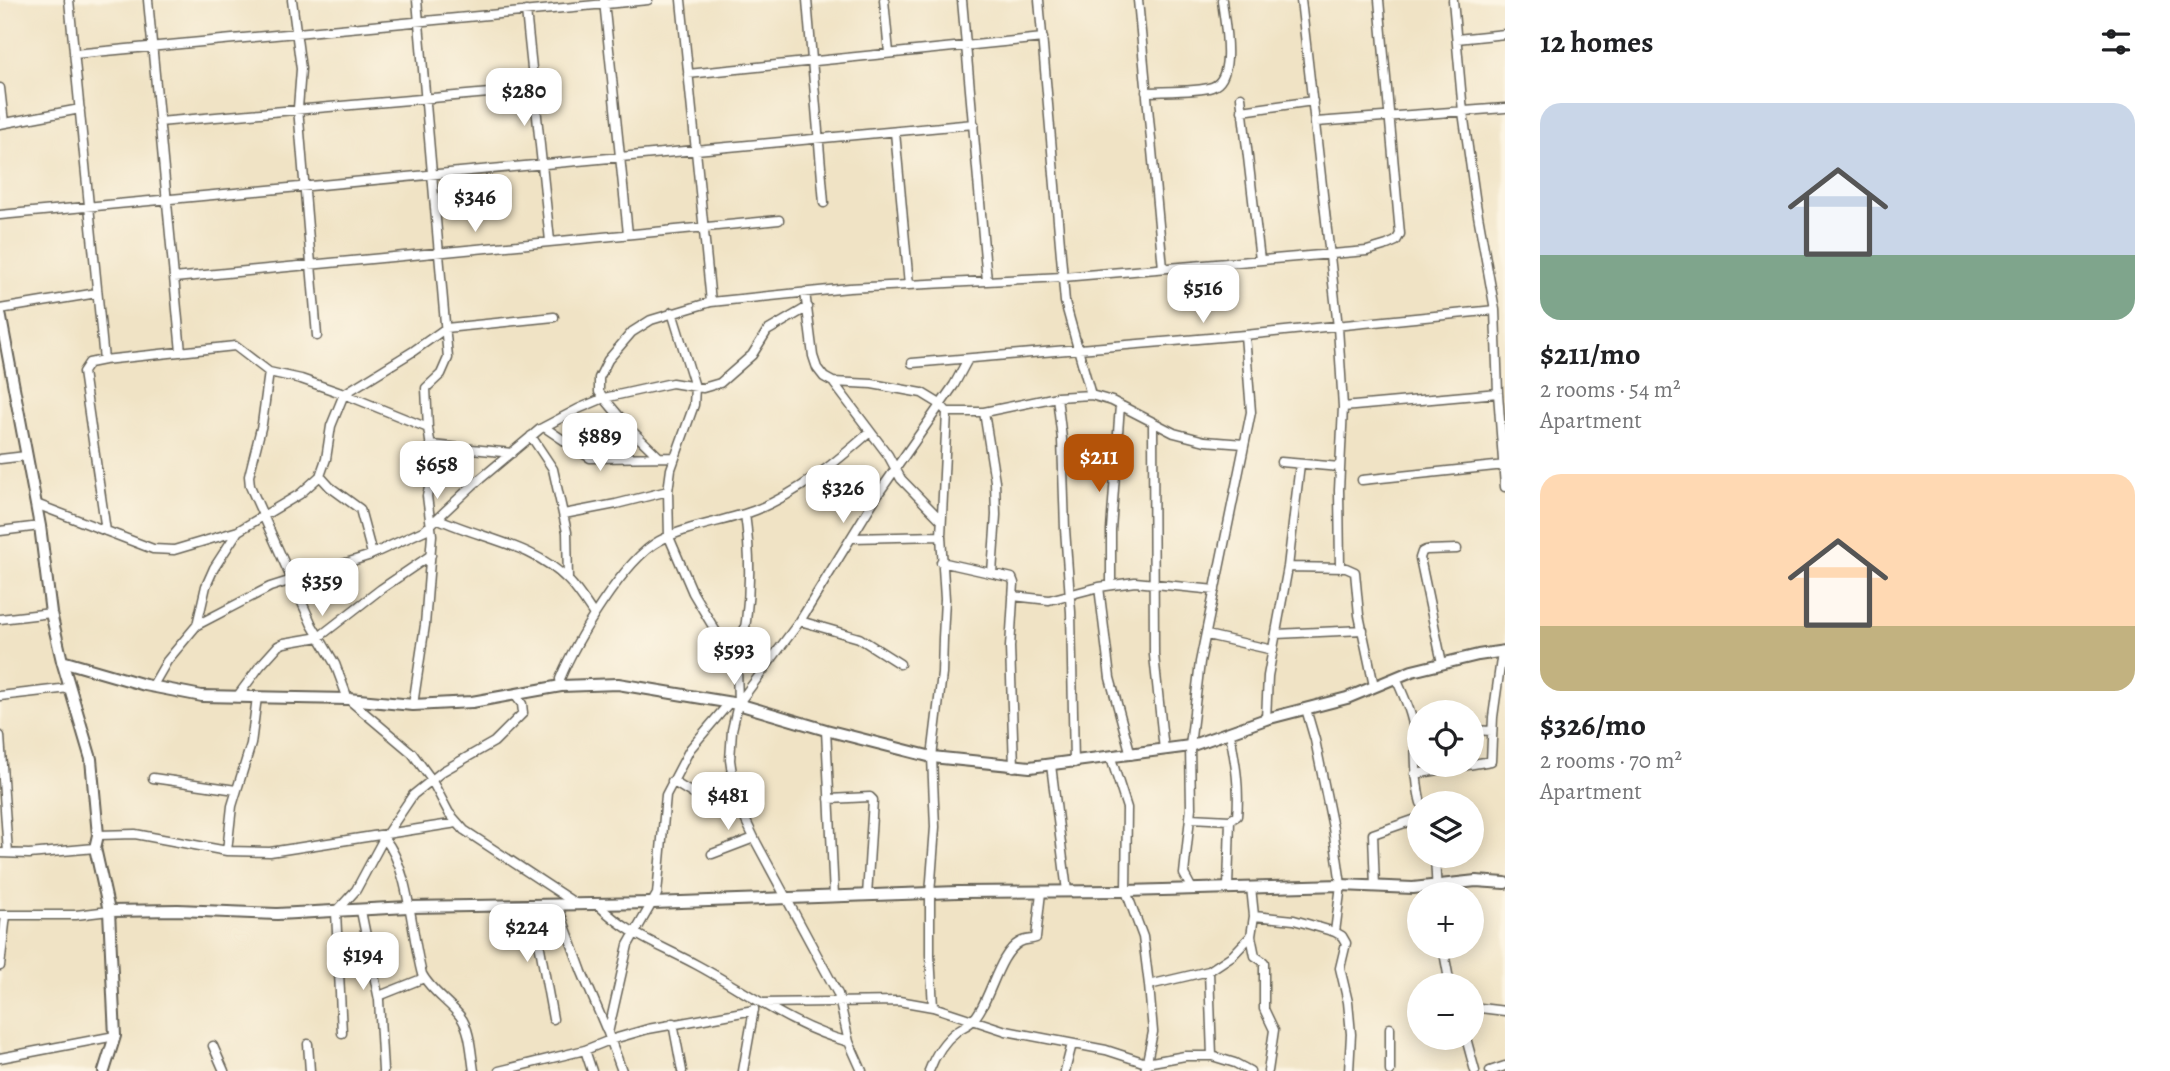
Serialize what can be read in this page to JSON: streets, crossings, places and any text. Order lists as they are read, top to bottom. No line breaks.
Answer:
{"page":{"heading":"12 homes","price":["$280","$346","$516","$889","$211","$658","$326","$359","$593","$481","$224","$194"],"list":[{"name":"$211/mo","note":"2 rooms · 54 m² · Apartment"},{"name":"$326/mo","note":"2 rooms · 70 m² · Apartment"}],"map_buttons":["+","−"]}}
